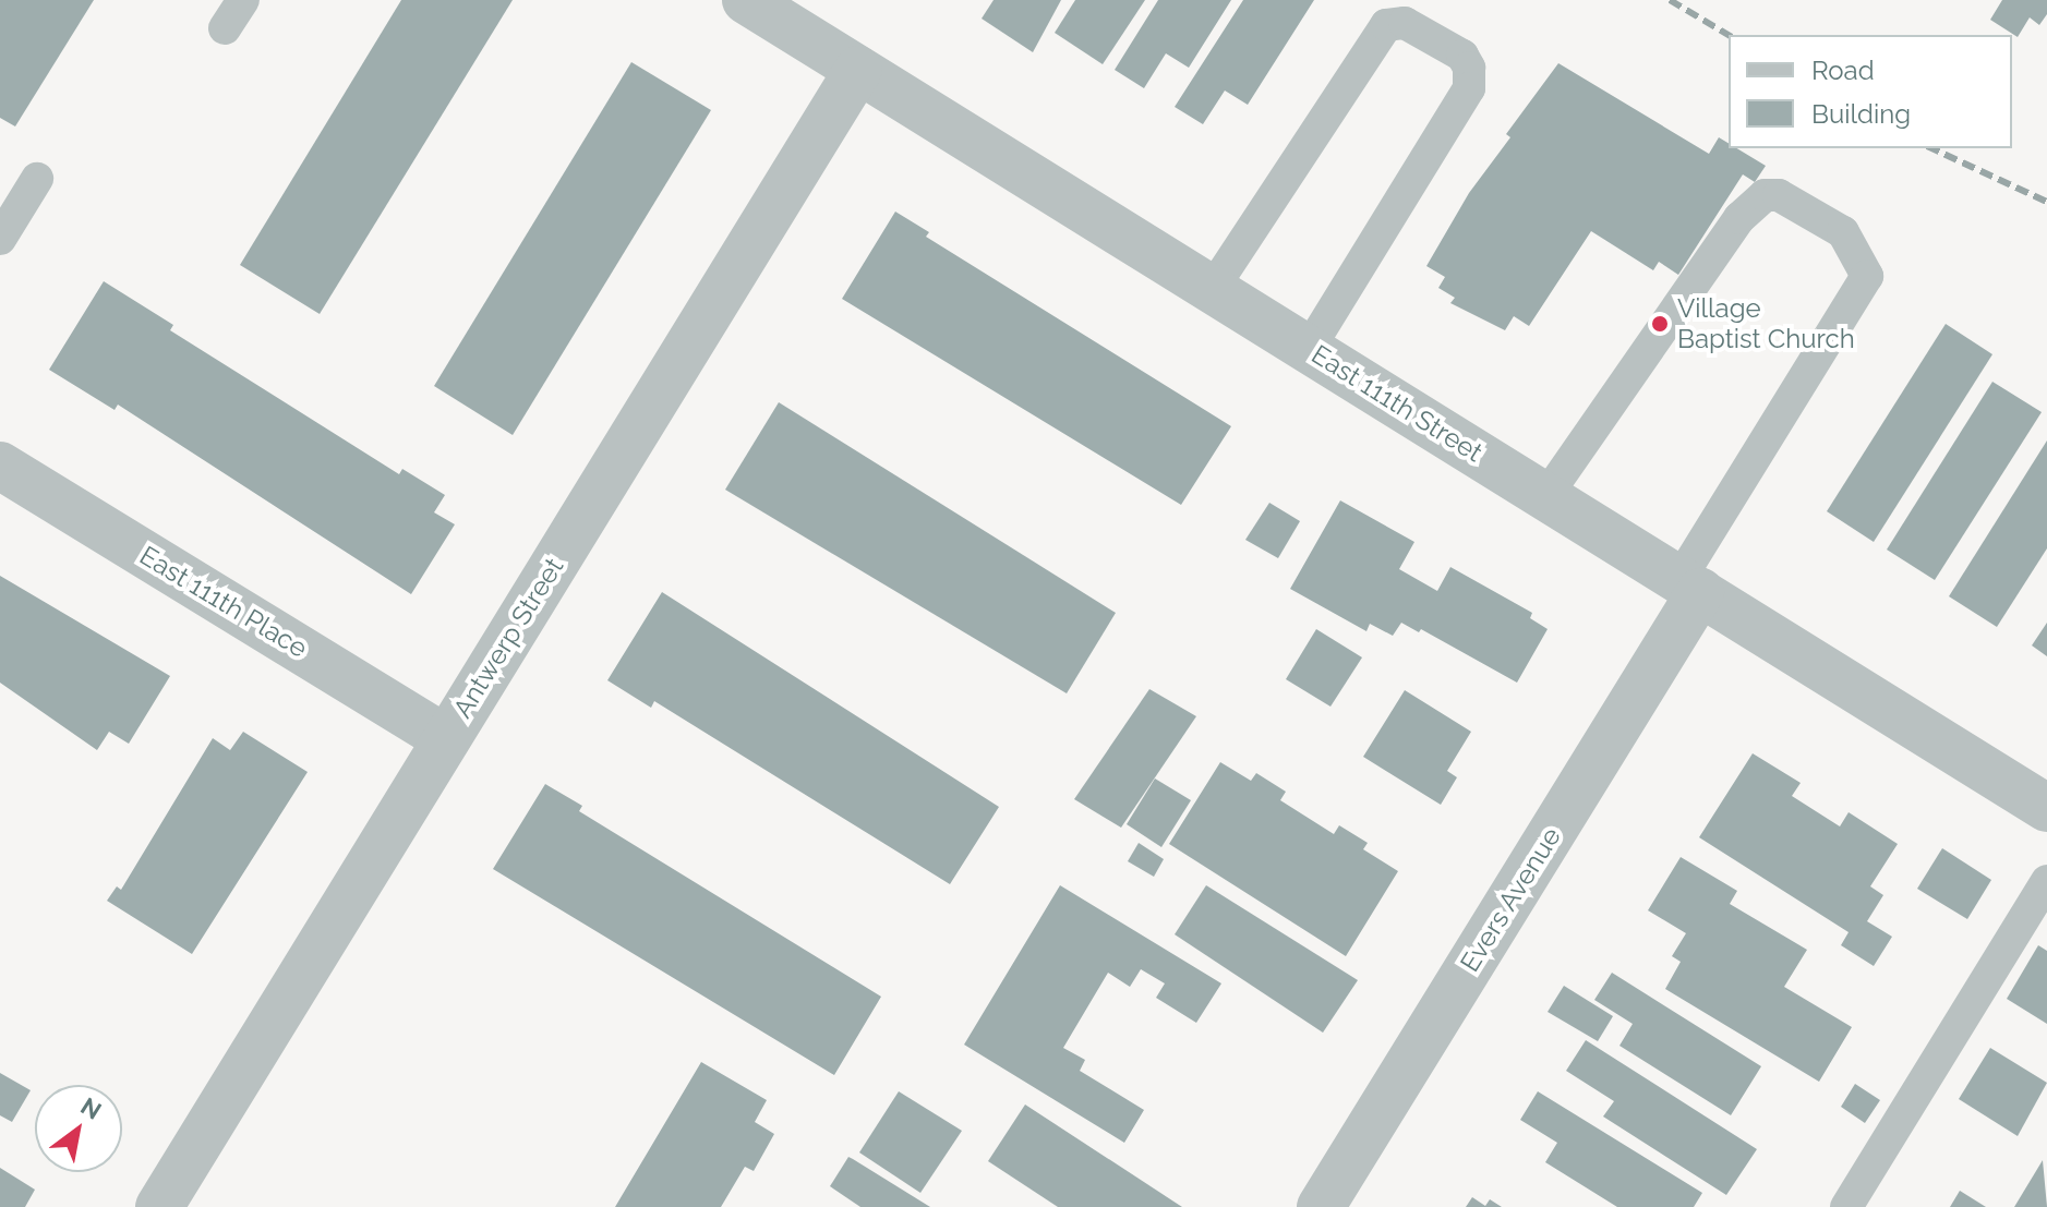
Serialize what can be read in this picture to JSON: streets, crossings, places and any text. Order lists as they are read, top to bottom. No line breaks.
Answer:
{"streets":{"street":["East 111th Street","East 111th Place","Antwerp Street","Evers Avenue"]},"crossings":[["East 111th Street","Antwerp Street"],["East 111th Street","Evers Avenue"],["East 111th Place","Antwerp Street"]],"places":["Village Baptist Church"],"legend":["Road","Building"],"north":"top right"}
